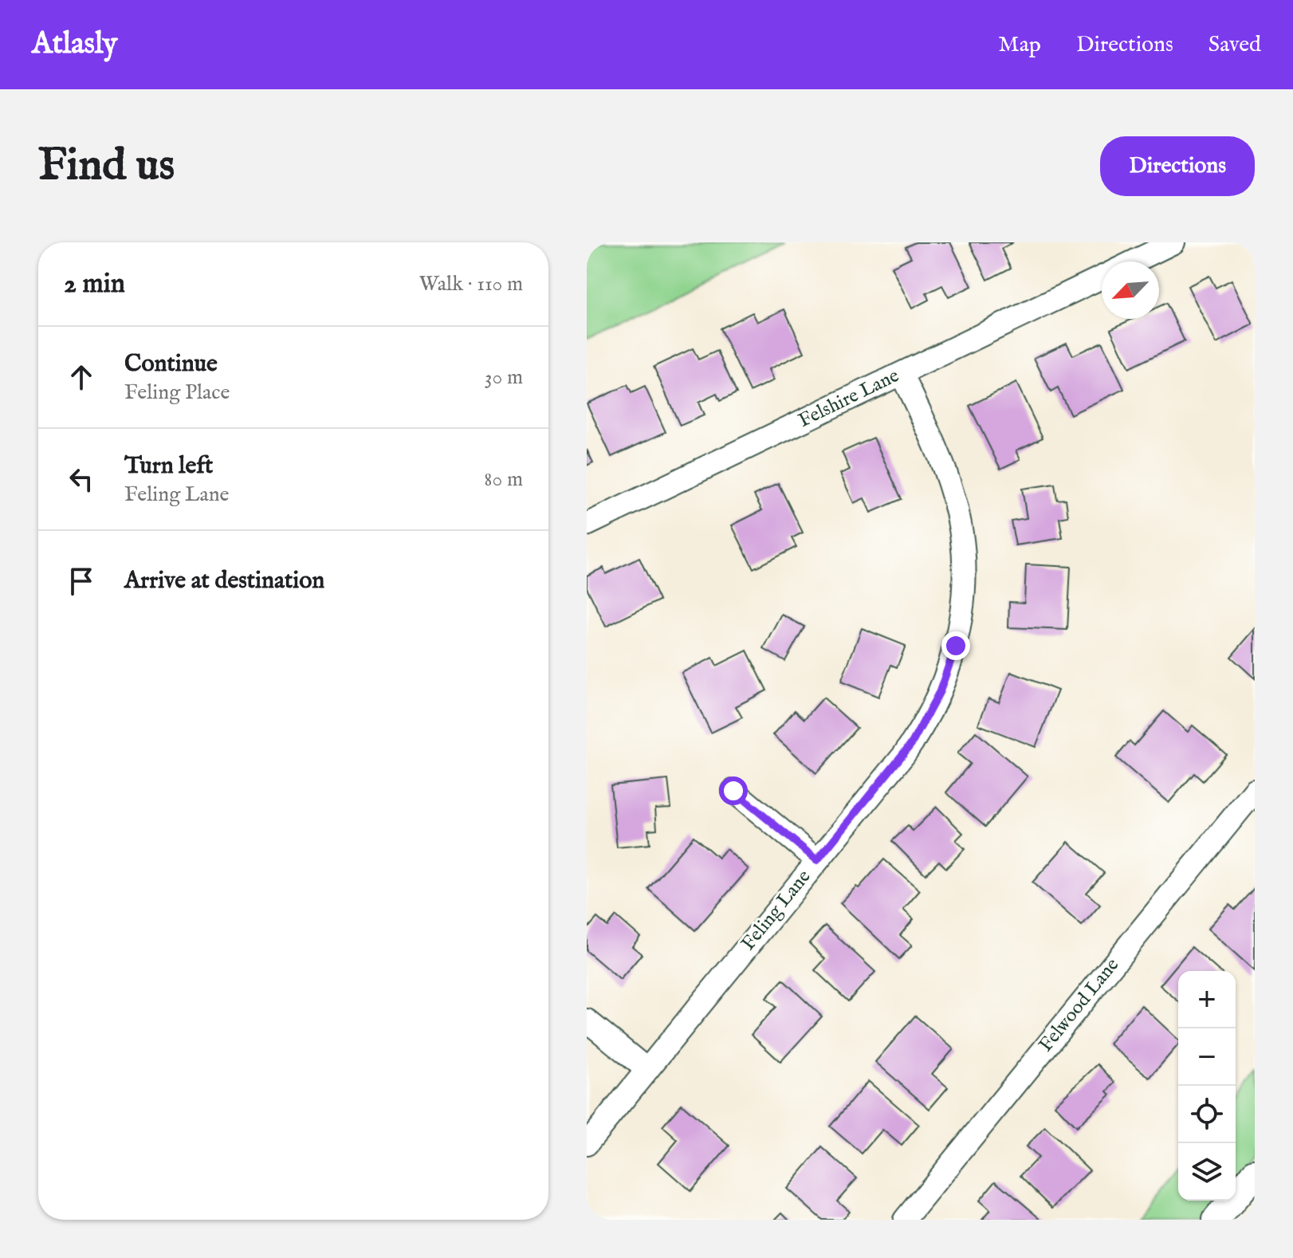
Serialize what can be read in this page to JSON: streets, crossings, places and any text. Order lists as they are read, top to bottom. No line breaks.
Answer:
{"streets":{"street":["Felshire Lane","Feling Lane","Felwood Lane"]},"crossings":[["Felshire Lane","Feling Lane"]],"north":"bottom left","page":{"header":"Atlasly","nav":["Map","Directions","Saved"],"buttons":"Directions","title":"Find us","heading":["2 min","Walk · 110 m"],"list":[["Continue","Feling Place","30 m"],["Turn left","Feling Lane","80 m"],"Arrive at destination"],"map_buttons":["+","−"]}}
